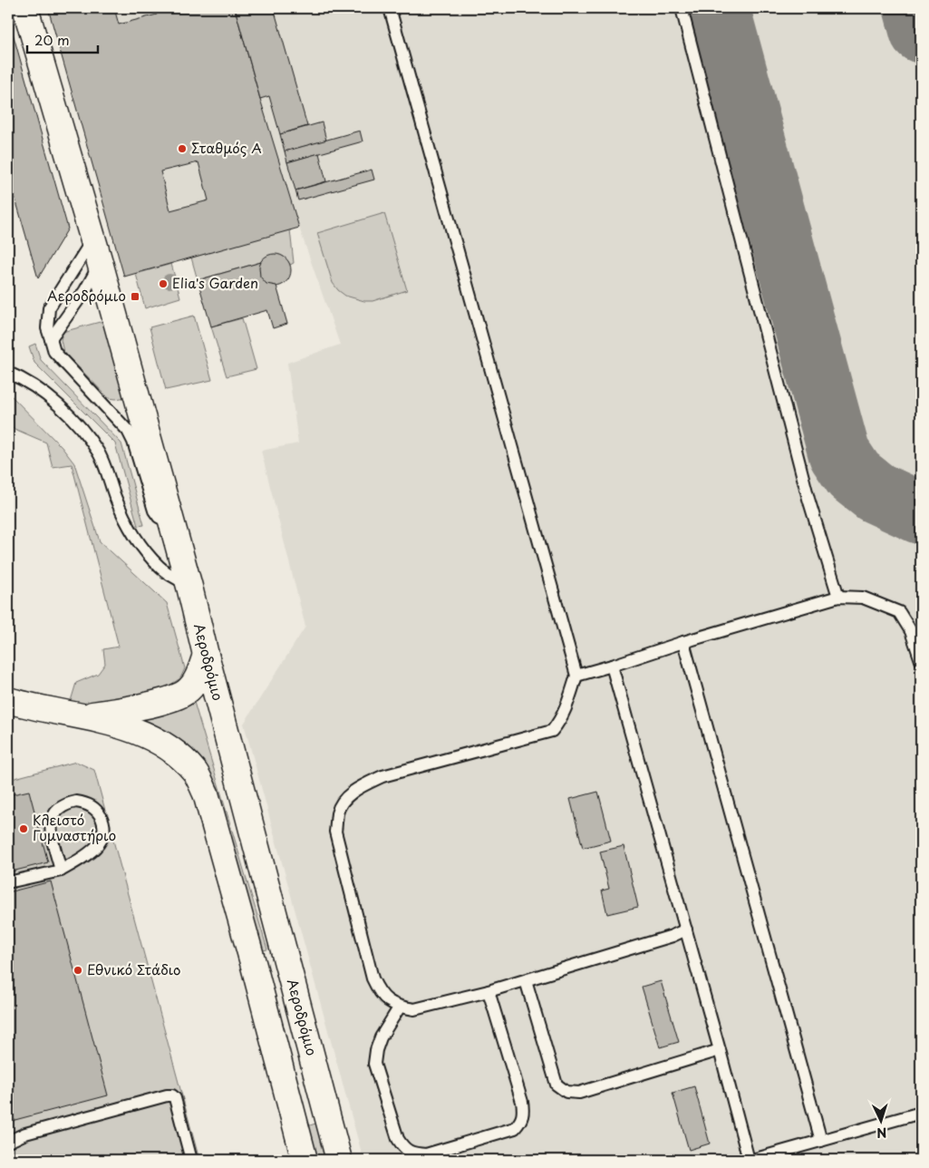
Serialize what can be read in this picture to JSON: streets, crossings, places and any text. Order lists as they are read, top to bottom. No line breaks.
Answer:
{"streets":{"main road":["Αεροδρόμιο"]},"places":{"other":["Σταθμός Α","Elia's Garden","Κλειστό Γυμναστήριο","Εθνικό Στάδιο"],"transit":["Αεροδρόμιο"]},"scale_bar":"20 m","north":"bottom"}
